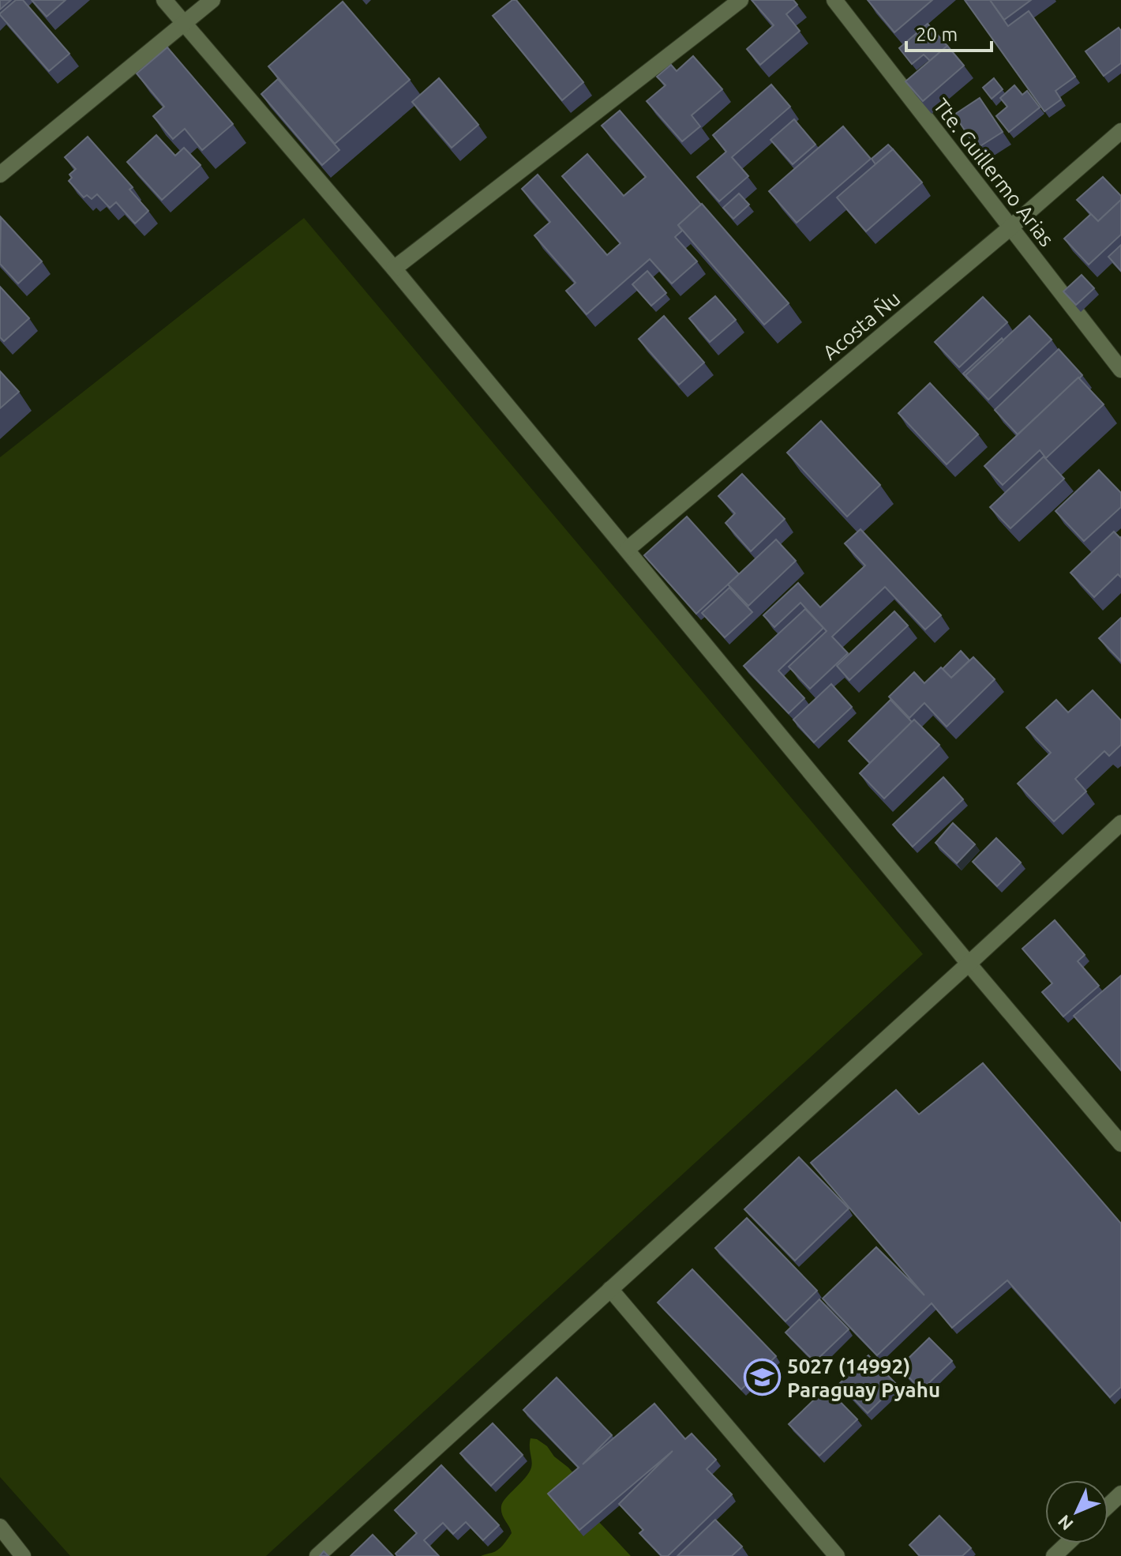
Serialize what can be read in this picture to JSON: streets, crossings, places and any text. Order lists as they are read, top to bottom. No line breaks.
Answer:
{"streets":{"street":["Tte. Guillermo Arias","Acosta Ñu"]},"crossings":[["Tte. Guillermo Arias","Acosta Ñu"]],"places":{"school or university":["5027 (14992) Paraguay Pyahu"]},"scale_bar":"20 m","north":"bottom left"}
